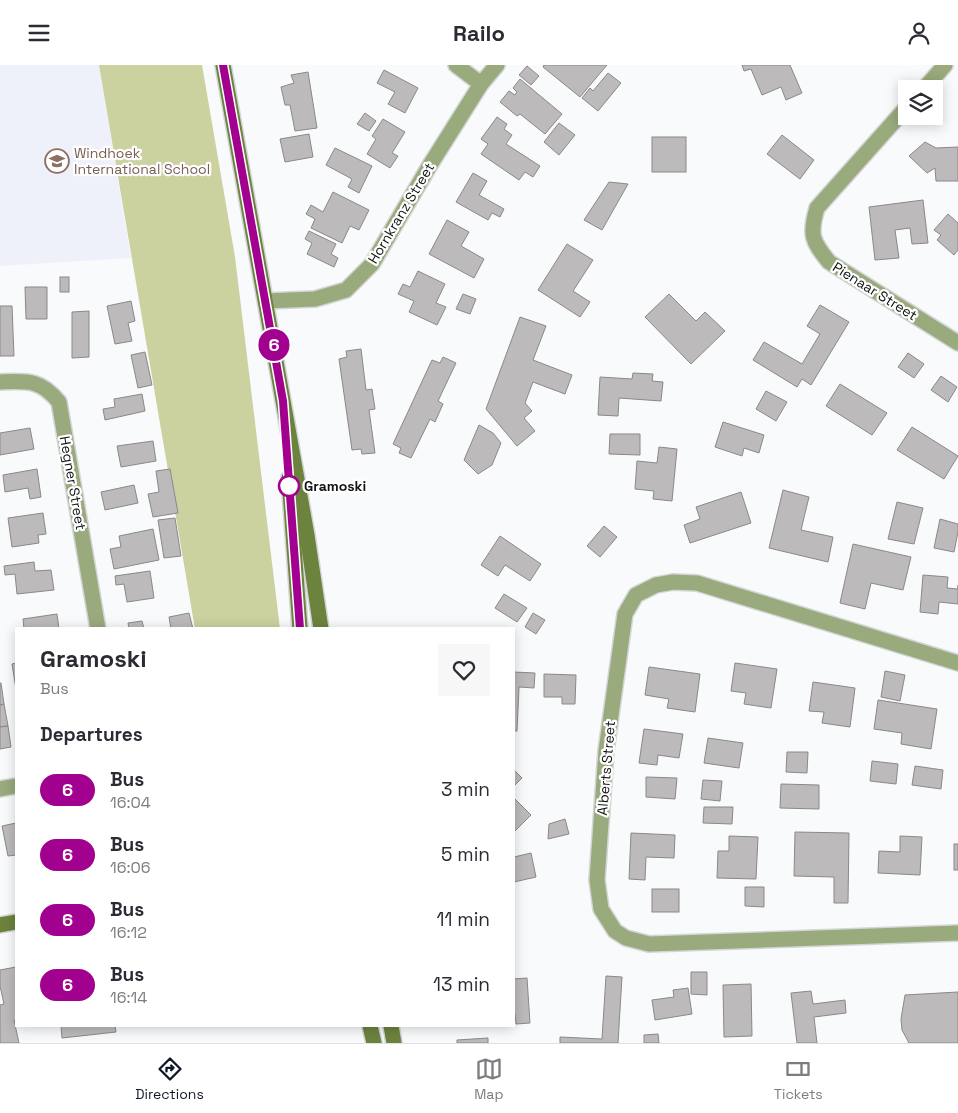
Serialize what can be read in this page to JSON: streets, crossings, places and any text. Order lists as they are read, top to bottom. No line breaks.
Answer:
{"streets":{"street":["Hornkranz Street","Pienaar Street","Hegner Street","Alberts Street"]},"places":{"school or university":["Windhoek International School"],"other":["Gramoski"]},"lines":["bus line 6"],"page":{"header":"Railo","on_map":"6","heading":[["Gramoski","Bus"],"Departures"],"list":[{"mark":"6","name":"Bus","note":"16:04","value":"3 min"},{"mark":"6","name":"Bus","note":"16:06","value":"5 min"},{"mark":"6","name":"Bus","note":"16:12","value":"11 min"},{"mark":"6","name":"Bus","note":"16:14","value":"13 min"}],"tabs":["Directions","Map","Tickets"]}}
